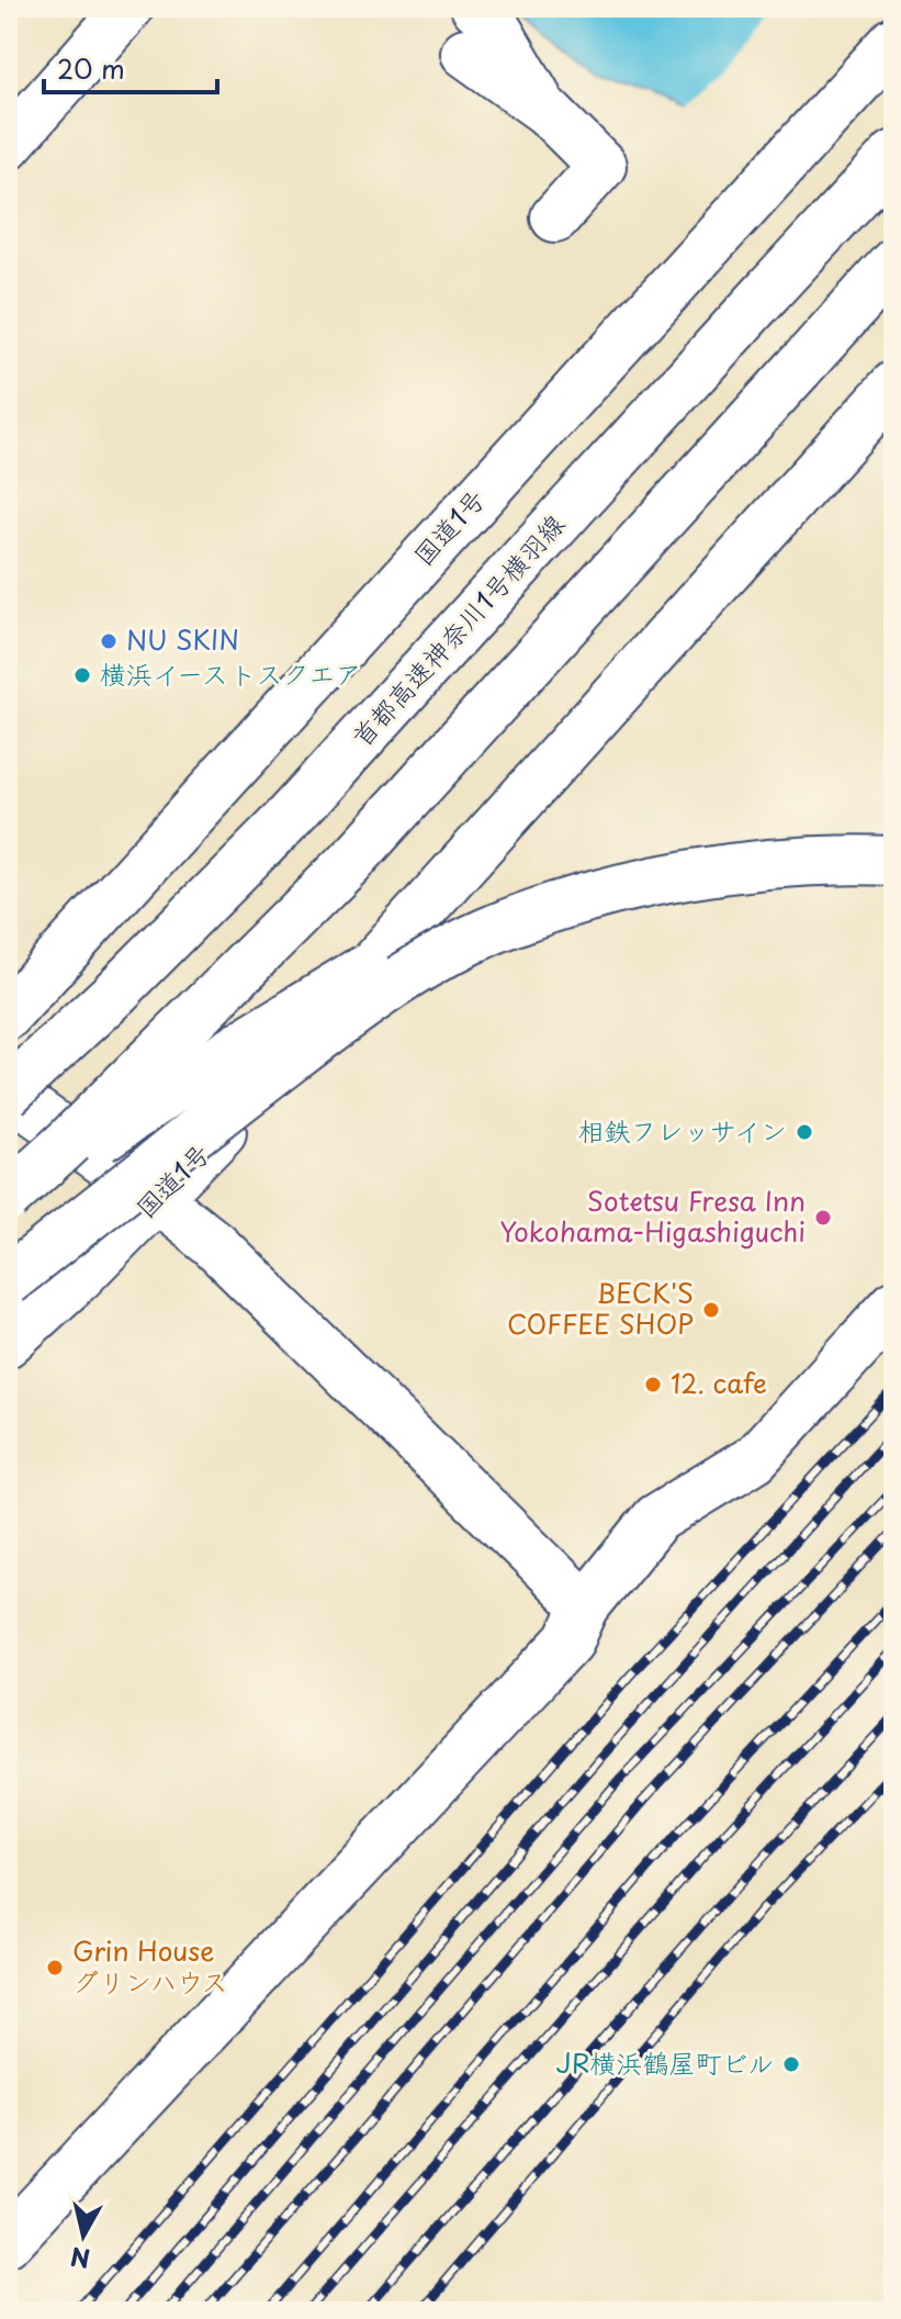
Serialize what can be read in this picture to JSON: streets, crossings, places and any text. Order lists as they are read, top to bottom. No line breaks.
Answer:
{"streets":{"main road":["国道1号","首都高速神奈川1号横羽線"]},"places":["NU SKIN","横浜イーストスクエア","相鉄フレッサイン","Sotetsu Fresa Inn Yokohama-Higashiguchi","BECK'S COFFEE SHOP","12. cafe","Grin House グリンハウス","JR横浜鶴屋町ビル"],"scale_bar":"20 m","north":"bottom"}
